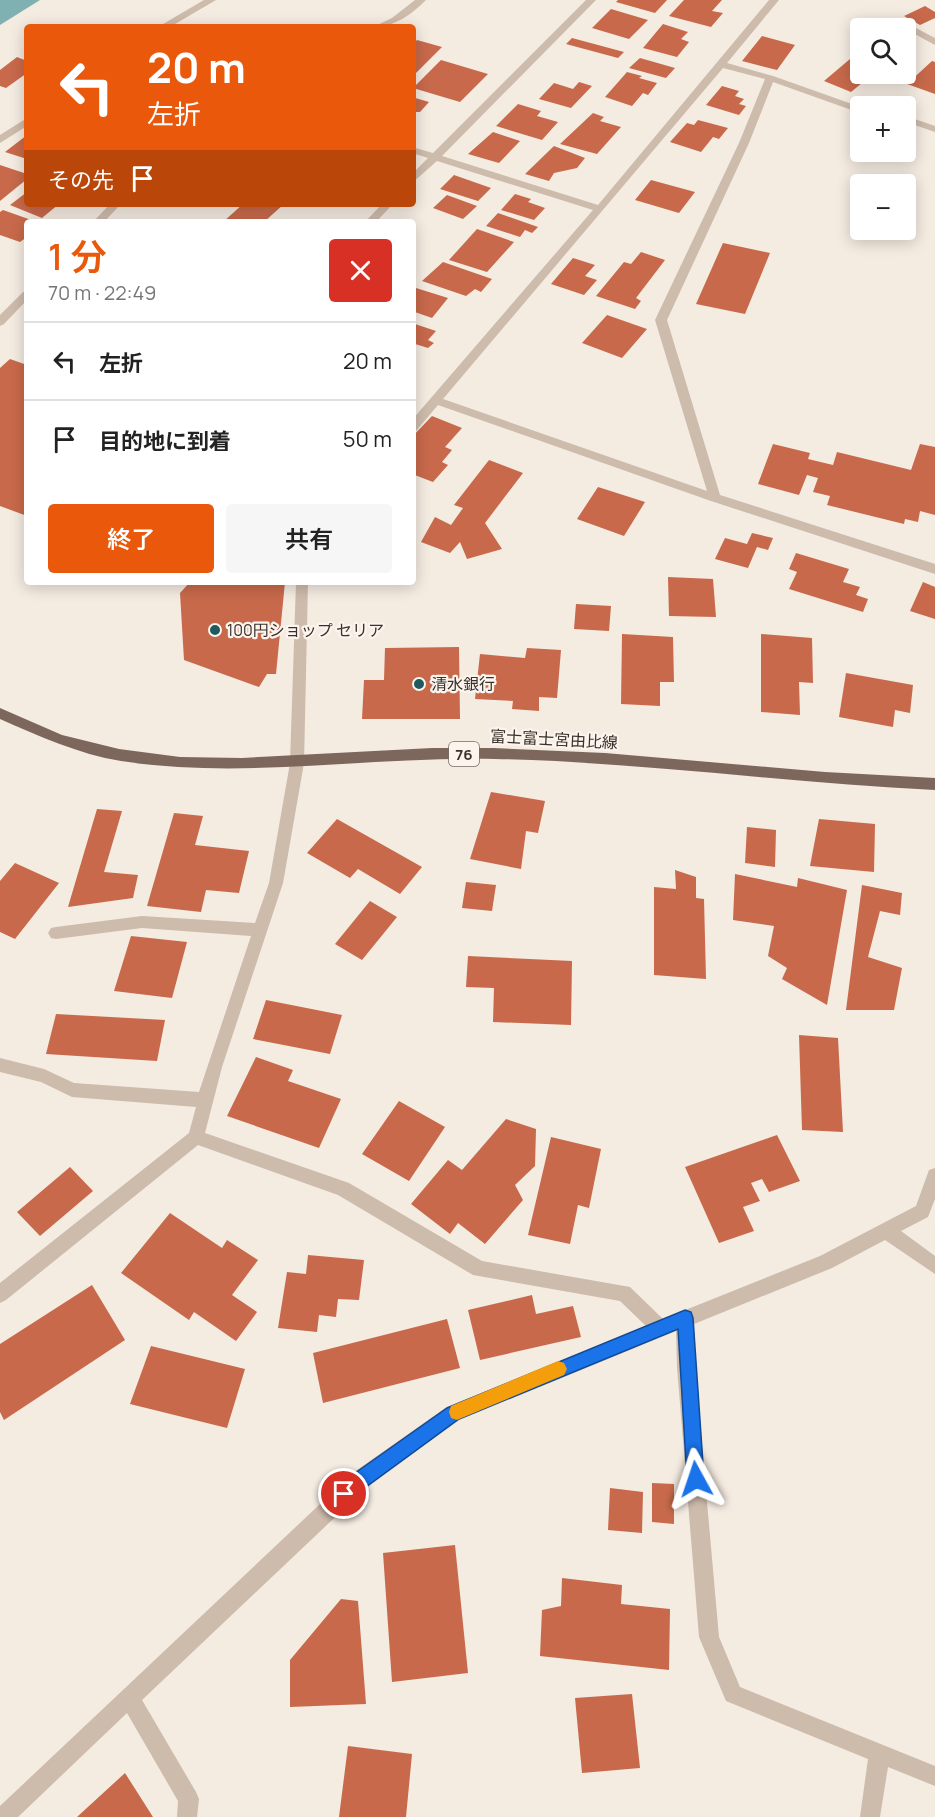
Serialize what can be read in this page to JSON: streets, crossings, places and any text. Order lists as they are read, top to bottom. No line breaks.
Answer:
{"streets":{"main road":["富士富士宮由比線","76"]},"places":["100円ショップ セリア","清水銀行"],"page":{"map_buttons":["+","−"],"turn":["20 m","左折"],"then":"その先","heading":["1 分","70 m · 22:49"],"list":[{"name":"左折","value":"20 m"},{"name":"目的地に到着","value":"50 m"}],"buttons":["終了","共有"]}}
